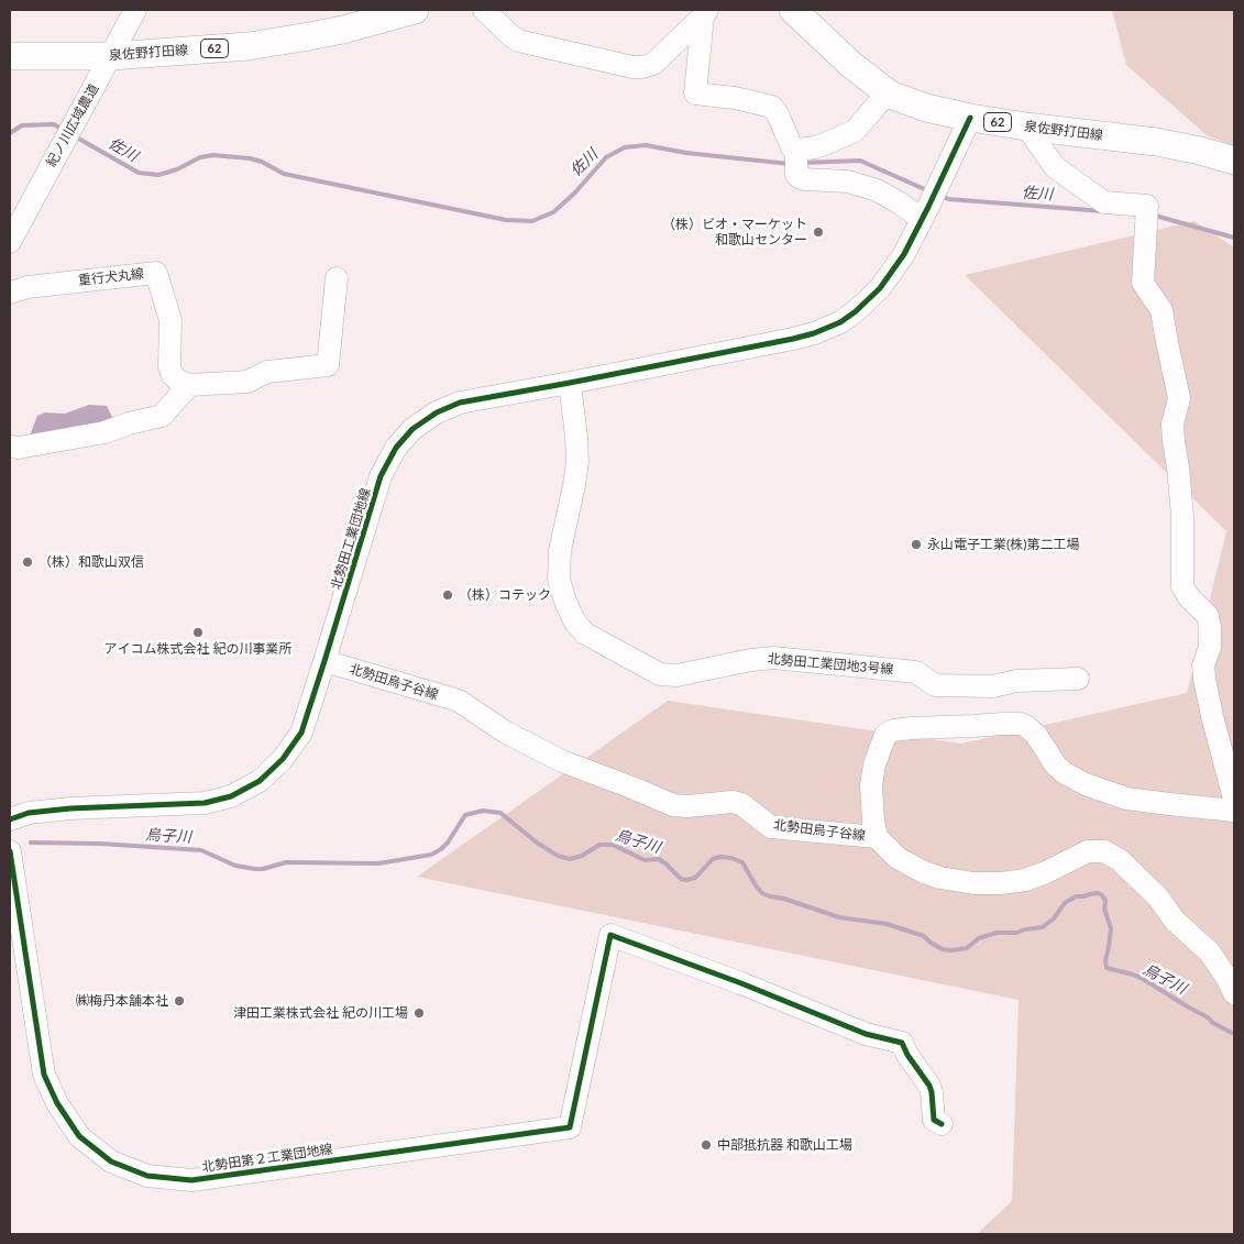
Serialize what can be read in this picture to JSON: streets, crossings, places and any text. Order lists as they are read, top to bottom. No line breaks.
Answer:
{"streets":{"main road":["62","泉佐野打田線"],"street":["紀ノ川広域農道","重行犬丸線","北勢田工業団地線","北勢田工業団地3号線","北勢田烏子谷線","北勢田第２工業団地線"]},"crossings":[["泉佐野打田線","紀ノ川広域農道"],["泉佐野打田線","北勢田工業団地線"],["北勢田工業団地線","北勢田工業団地3号線"],["北勢田工業団地線","北勢田烏子谷線"]],"water":["佐川","烏子川"],"places":["（株）ビオ・マーケット 和歌山センター","永山電子工業(株)第二工場","（株）和歌山双信","（株）コテック","アイコム株式会社 紀の川事業所","㈱梅丹本舗本社","津田工業株式会社 紀の川工場","中部抵抗器 和歌山工場"]}
